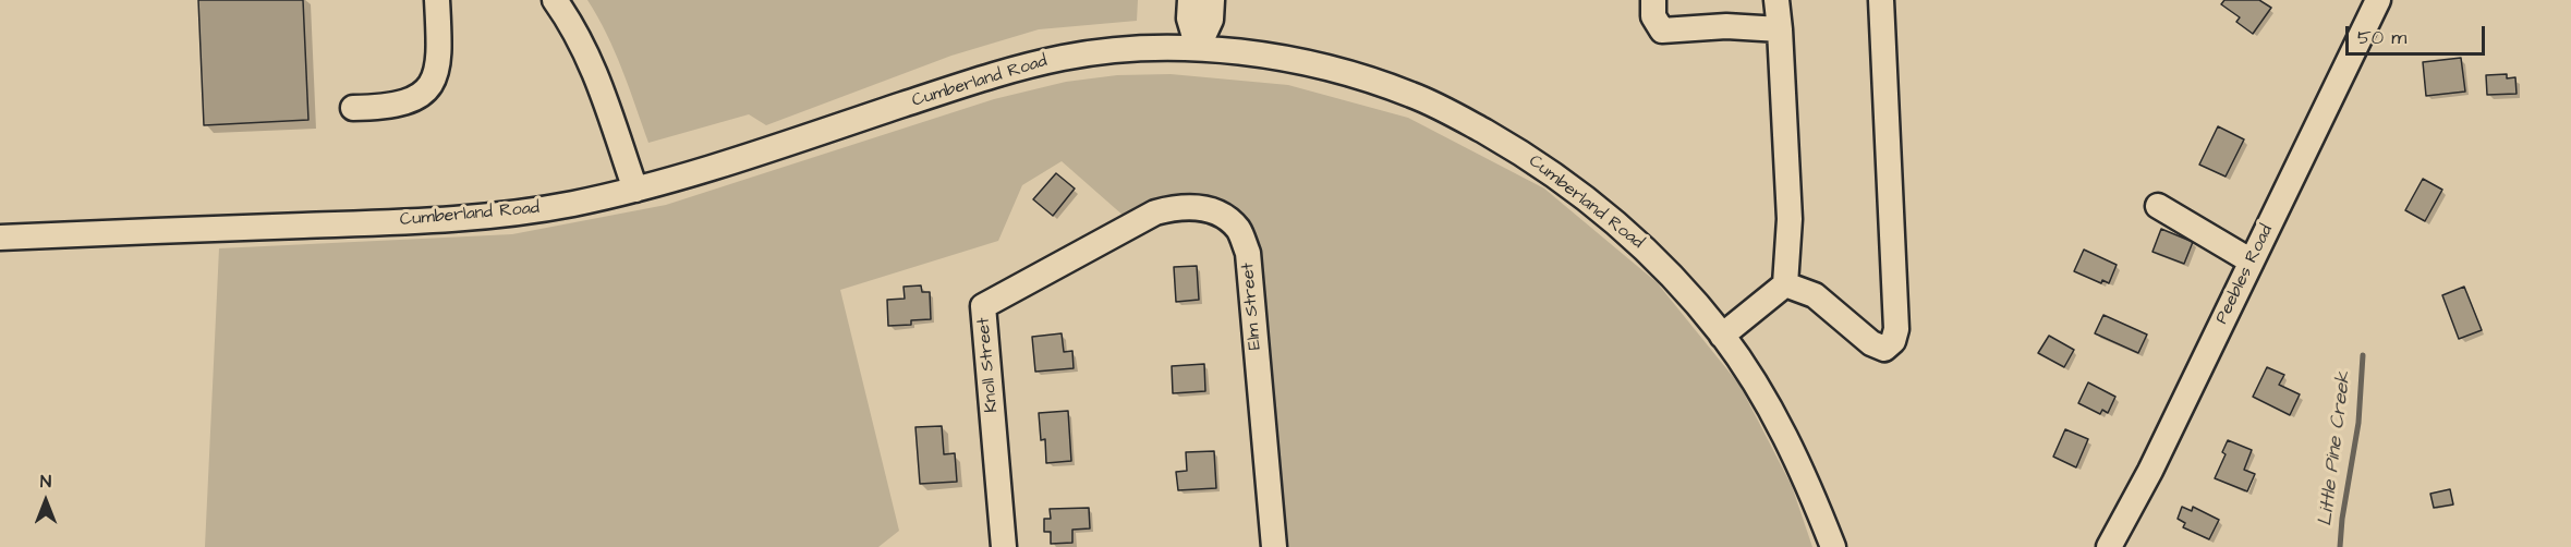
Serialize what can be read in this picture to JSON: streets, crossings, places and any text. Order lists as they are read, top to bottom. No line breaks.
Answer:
{"streets":{"street":["Cumberland Road","Peebles Road","Elm Street","Knoll Street"]},"crossings":[["Elm Street","Knoll Street"]],"water":["Little Pine Creek"],"scale_bar":"50 m","north":"top"}
